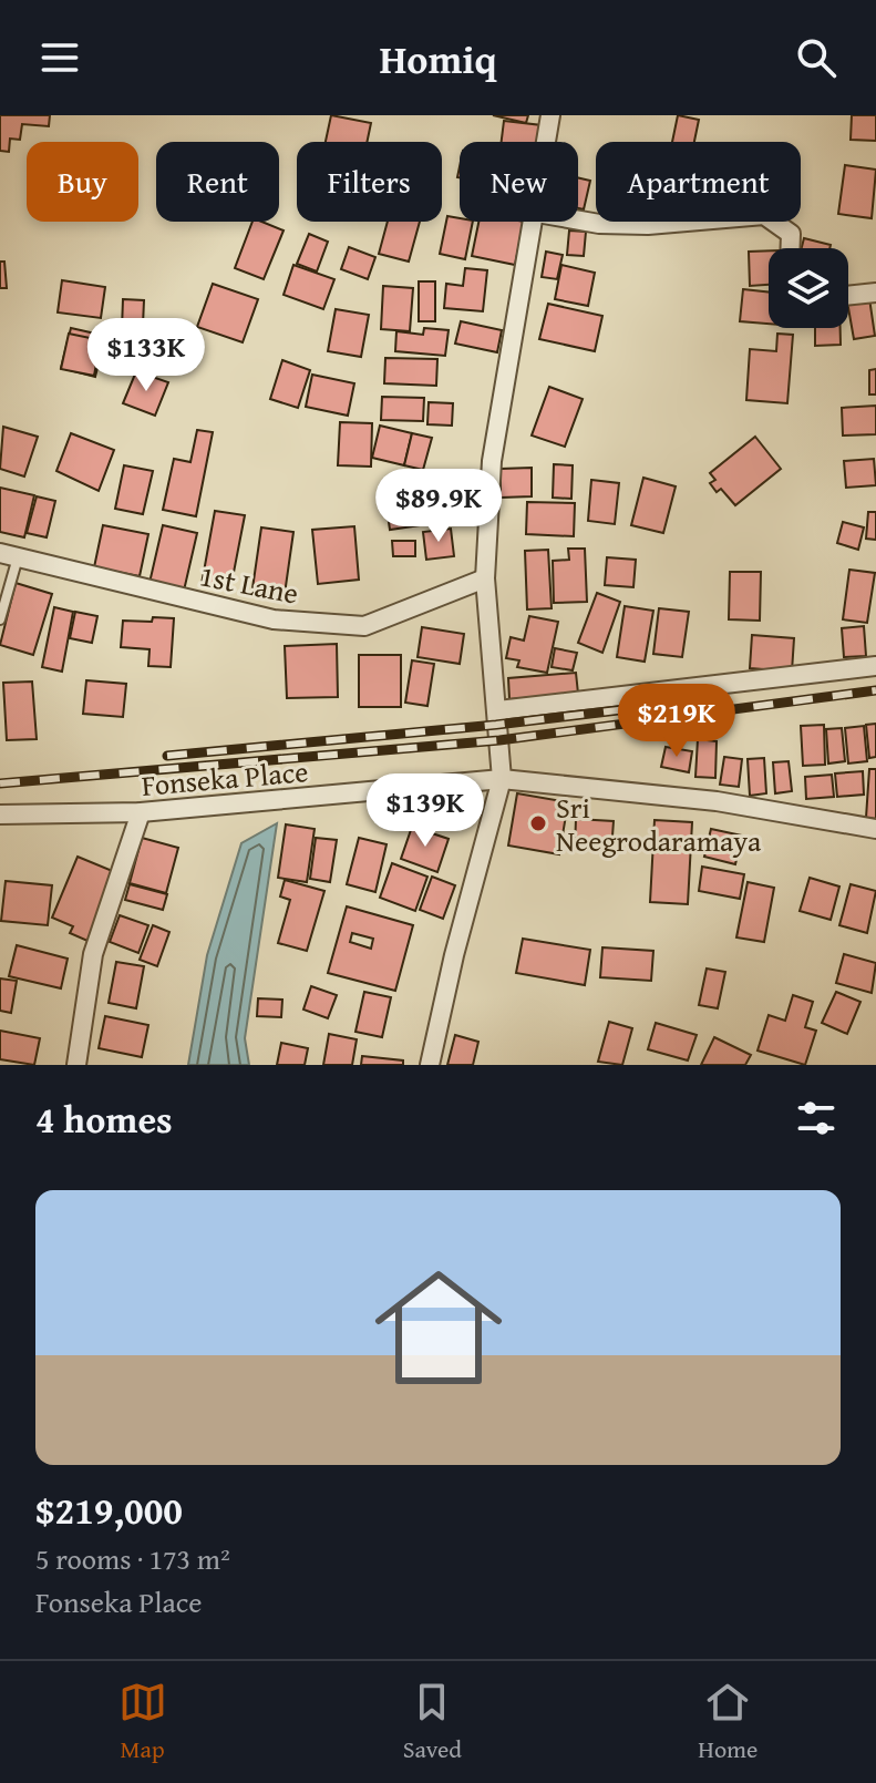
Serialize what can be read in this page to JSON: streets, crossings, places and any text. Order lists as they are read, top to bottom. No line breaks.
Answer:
{"streets":{"street":["1st Lane","Fonseka Place"]},"places":["Sri Neegrodaramaya"],"page":{"header":"Homiq","chip":["Buy","Rent","Filters","New","Apartment"],"price":["$133K","$89.9K","$219K","$139K"],"heading":"4 homes","list":[{"name":"$219,000","note":"5 rooms · 173 m² · Fonseka Place"}],"tabs":["Map","Saved","Home"]}}
